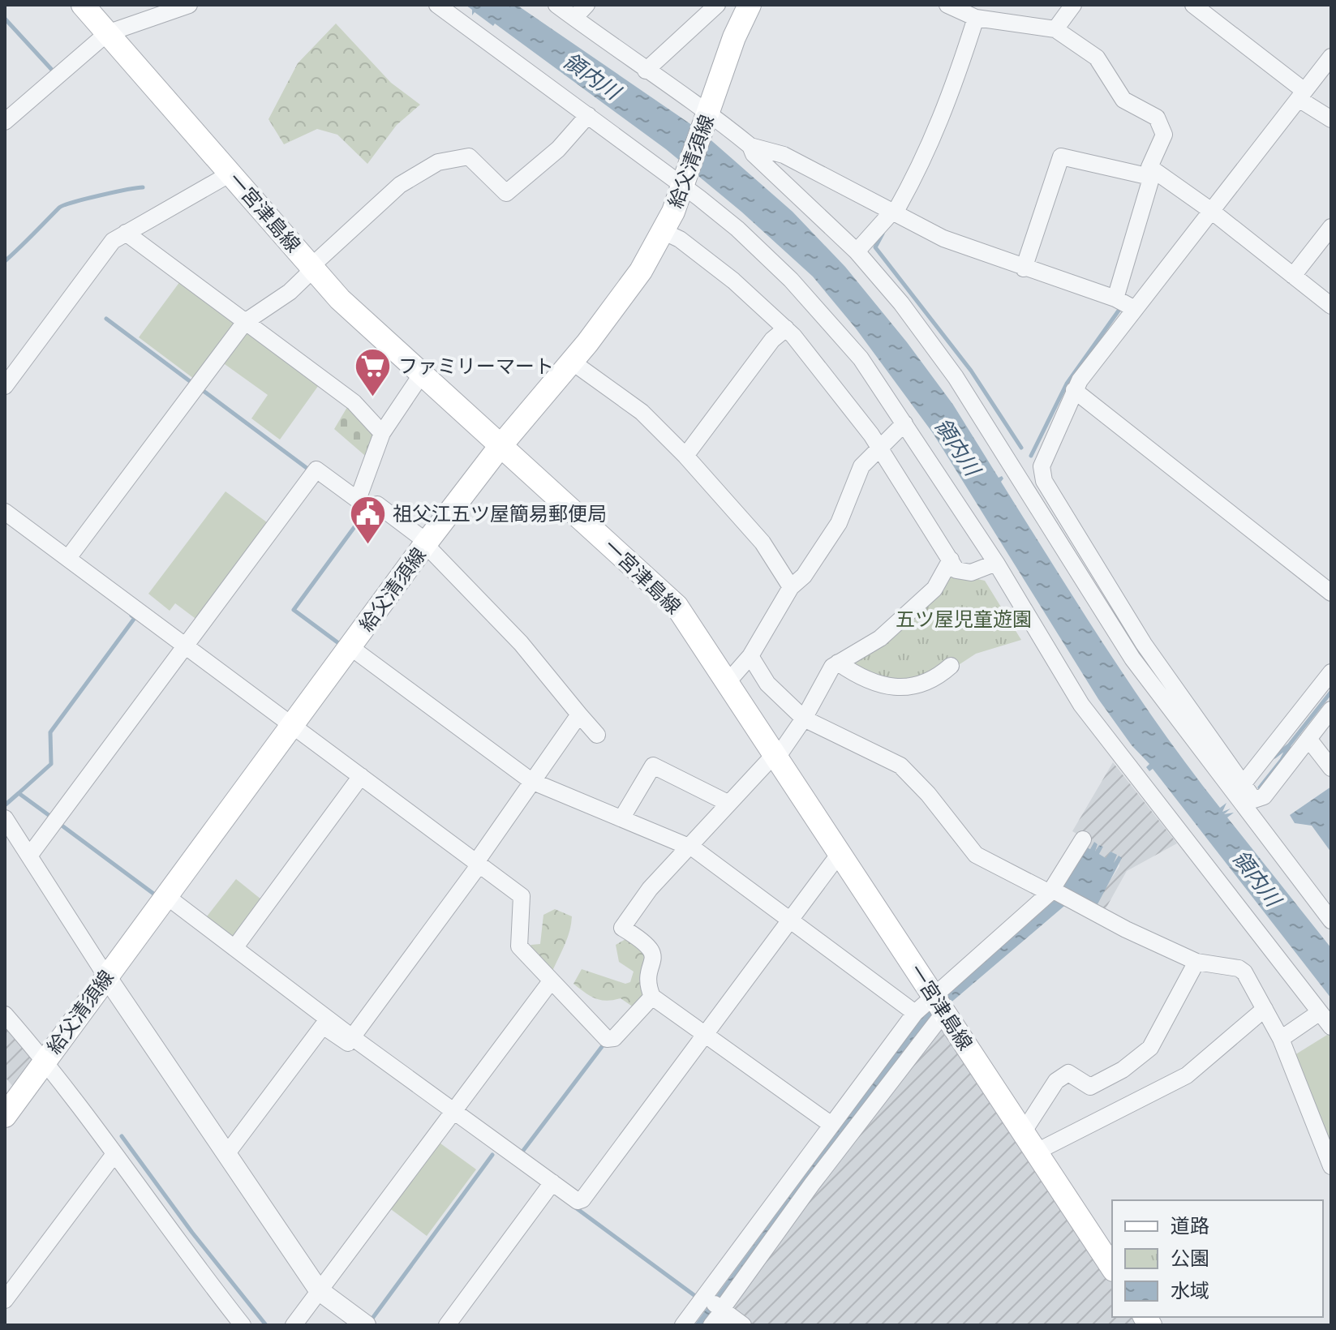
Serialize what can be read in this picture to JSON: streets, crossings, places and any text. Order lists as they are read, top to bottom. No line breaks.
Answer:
{"streets":{"main road":["給父清須線","一宮津島線"]},"crossings":[["給父清須線","一宮津島線"]],"water":["領内川"],"parks":["五ツ屋児童遊園"],"places":{"supermarket":["ファミリーマート"],"public building":["祖父江五ツ屋簡易郵便局"]},"legend":["道路","公園","水域"]}
